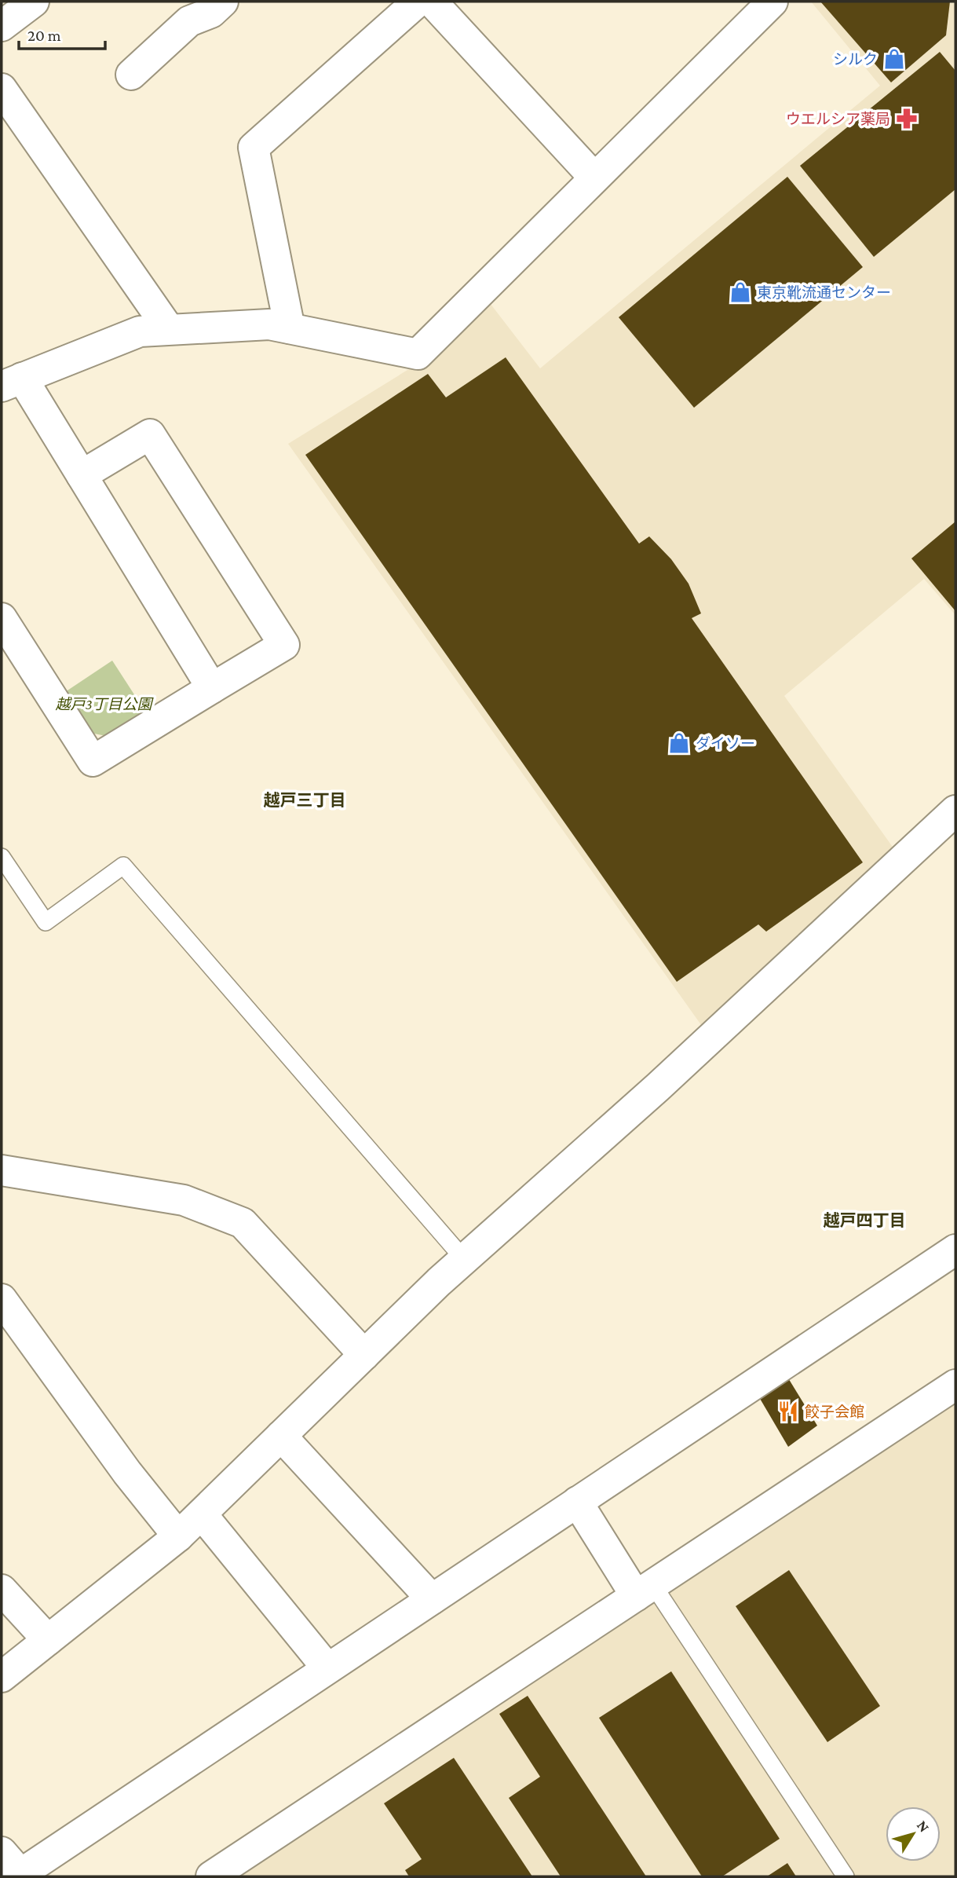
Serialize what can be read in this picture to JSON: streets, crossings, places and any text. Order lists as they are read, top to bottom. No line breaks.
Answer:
{"districts":["越戸三丁目","越戸四丁目"],"parks":["越戸3丁目公園"],"places":{"shop":["シルク","東京靴流通センター","ダイソー"],"pharmacy":["ウエルシア薬局"],"restaurant":["餃子会館"]},"scale_bar":"20 m","north":"top right"}
